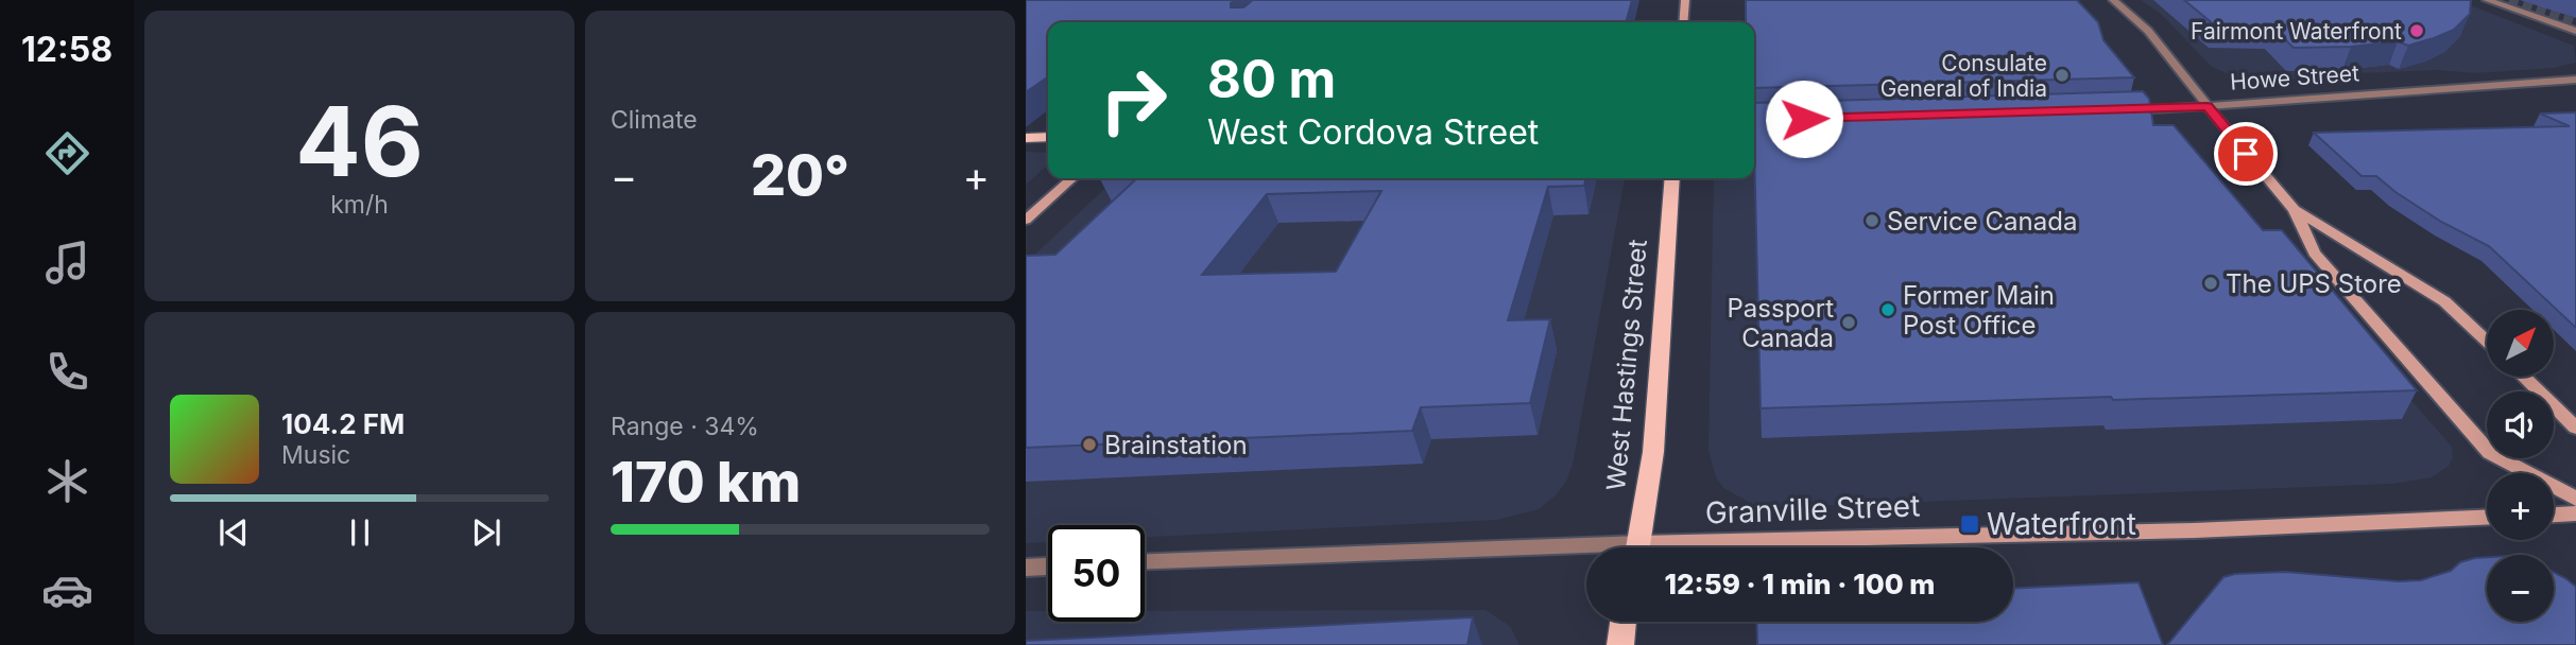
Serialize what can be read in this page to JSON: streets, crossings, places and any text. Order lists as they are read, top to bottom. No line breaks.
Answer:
{"streets":{"main road":["Howe Street","West Hastings Street","Granville Street"]},"places":{"other":["Fairmont Waterfront","Consulate General of India","Service Canada","The UPS Store","Former Main Post Office","Passport Canada","Brainstation"],"transit":["Waterfront"]},"north":"top right","page":{"tabs":"12:58","tile":[["46","km/h"],"Climate",["Range · 34%","170 km"]],"turn":["80 m","West Cordova Street"],"heat":["−","20°","+"],"map_buttons":["+","−"],"song":["104.2 FM","Music"],"limit":"50","trip":"12:59 · 1 min · 100 m"}}
